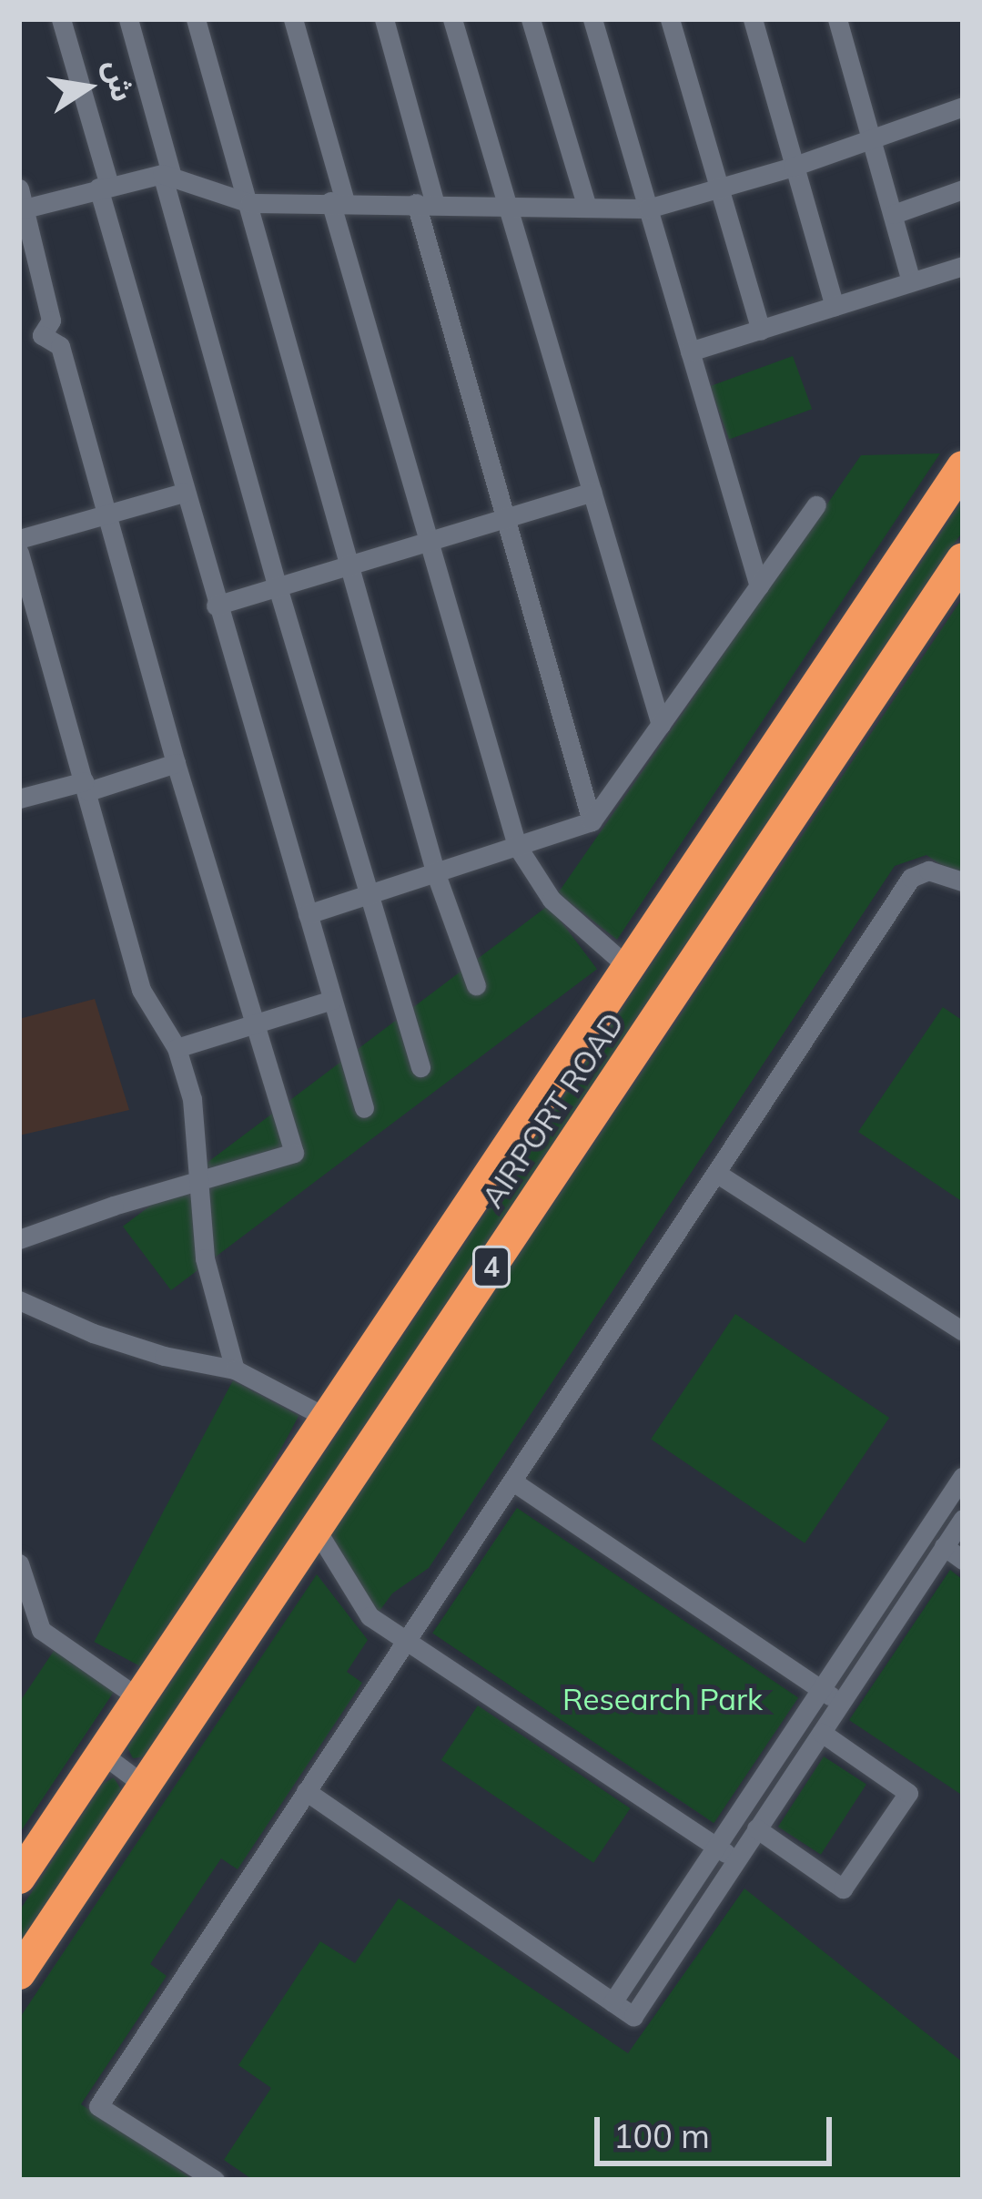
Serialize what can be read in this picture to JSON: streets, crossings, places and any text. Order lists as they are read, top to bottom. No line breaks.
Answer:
{"streets":{"highway":["AIRPORT ROAD","4"]},"parks":["Research Park"],"scale_bar":"100 m","north":"right"}
